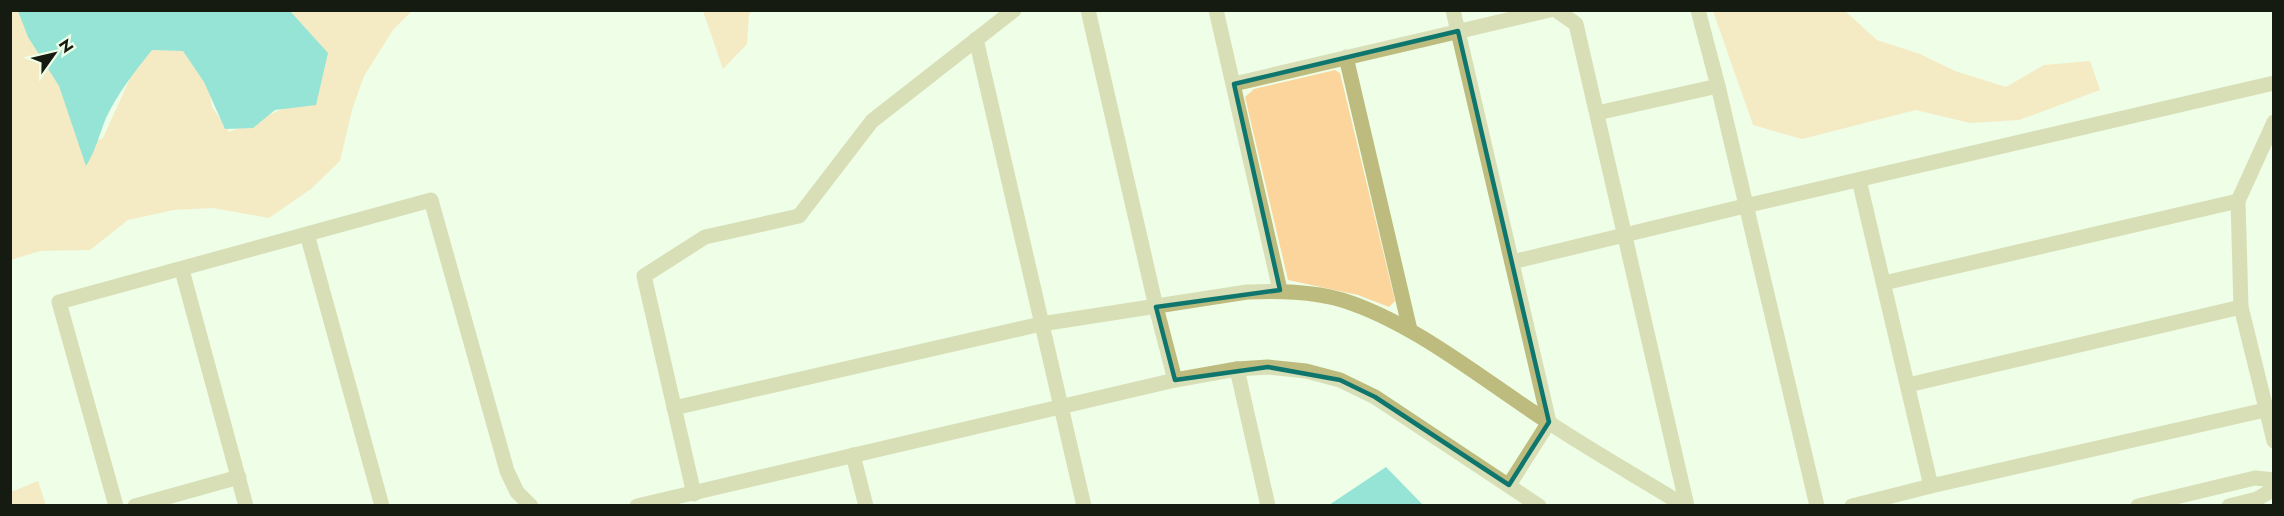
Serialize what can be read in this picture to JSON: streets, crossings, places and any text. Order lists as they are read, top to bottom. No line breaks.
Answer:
{"north":"top right"}
